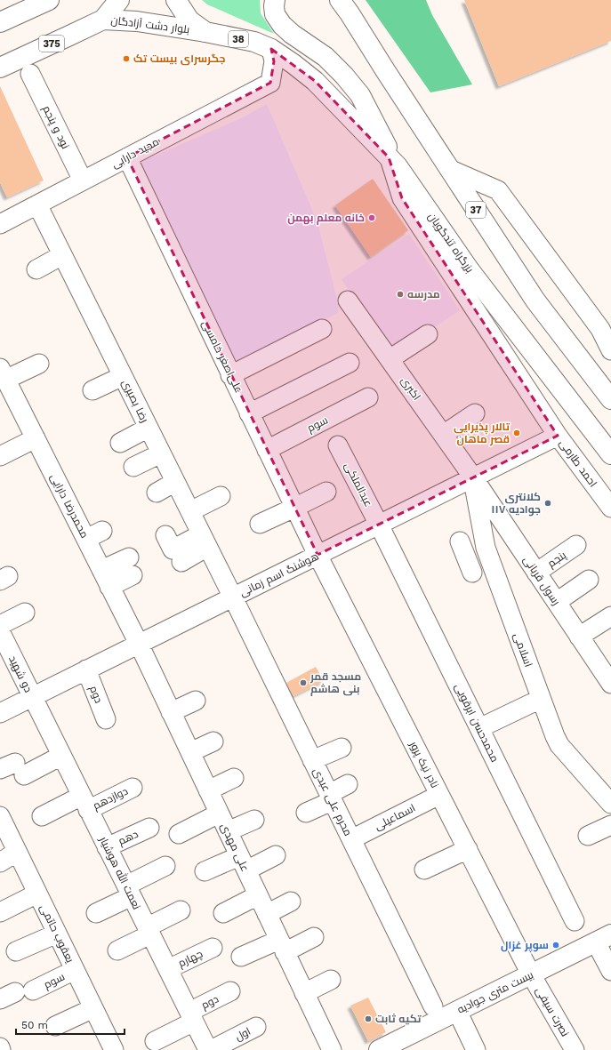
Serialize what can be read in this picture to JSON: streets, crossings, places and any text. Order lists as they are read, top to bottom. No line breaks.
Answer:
{"streets":{"main road":["بلوار دشت آزادگان","38","375","37","بزرگراه تندگویان","بیست متری جوادیه"],"street":["نود و پنجم","مجید دارابی","علی‌اصغر خامسی","اکبری","رضا بصیری","سوم","احمد طارمی","عبدالملکی","محمدرضا دارایی","پنجم","هوشنگ اسم زمانی","رسول قربانی","اسلامی","دو شهید","دوم","محمدحسن ابرقویی","نادر نیک پرور","دوازدهم","محرم علی عبدی","اسماعیلی","دهم","علی مهدی","نعمت الله هوشیار","یعقوب حاتمی","چهارم","نصرت سیفی","اول"]},"crossings":[["بلوار دشت آزادگان","38"],["38","مجید دارابی"],["38","بزرگراه تندگویان"],["نود و پنجم","مجید دارابی"],["مجید دارابی","بزرگراه تندگویان"],["مجید دارابی","علی‌اصغر خامسی"],["مجید دارابی","رضا بصیری"],["بزرگراه تندگویان","احمد طارمی"],["علی‌اصغر خامسی","سوم"],["علی‌اصغر خامسی","هوشنگ اسم زمانی"],["علی‌اصغر خامسی","نادر نیک پرور"],["اکبری","هوشنگ اسم زمانی"],["اکبری","رسول قربانی"],["اکبری","اسلامی"],["رضا بصیری","هوشنگ اسم زمانی"],["رضا بصیری","محرم علی عبدی"],["سوم","یعقوب حاتمی"],["احمد طارمی","هوشنگ اسم زمانی"],["عبدالملکی","هوشنگ اسم زمانی"],["عبدالملکی","محمدحسن ابرقویی"],["محمدرضا دارایی","هوشنگ اسم زمانی"],["محمدرضا دارایی","علی مهدی"],["پنجم","رسول قربانی"],["هوشنگ اسم زمانی","رسول قربانی"],["هوشنگ اسم زمانی","اسلامی"],["هوشنگ اسم زمانی","دو شهید"],["هوشنگ اسم زمانی","دوم"],["هوشنگ اسم زمانی","محمدحسن ابرقویی"],["هوشنگ اسم زمانی","نادر نیک پرور"],["هوشنگ اسم زمانی","محرم علی عبدی"],["هوشنگ اسم زمانی","علی مهدی"],["هوشنگ اسم زمانی","نعمت الله هوشیار"],["رسول قربانی","اسلامی"],["دو شهید","نعمت الله هوشیار"],["دوم","نعمت الله هوشیار"],["نادر نیک پرور","اسماعیلی"],["نادر نیک پرور","بیست متری جوادیه"],["نادر نیک پرور","نصرت سیفی"],["دوازدهم","نعمت الله هوشیار"],["محرم علی عبدی","اسماعیلی"],["دهم","نعمت الله هوشیار"],["نعمت الله هوشیار","چهارم"],["نعمت الله هوشیار","اول"],["بیست متری جوادیه","نصرت سیفی"]],"places":["جگرسرای بیست تک","خانه معلم بهمن","مدرسه","تالار پذیرایی قصر ماهان","کلانتری ۱۱۷ جوادیه","مسجد قمر بنی هاشم","سوپر غزال","تکیه ثابت"],"scale_bar":"50 m"}
